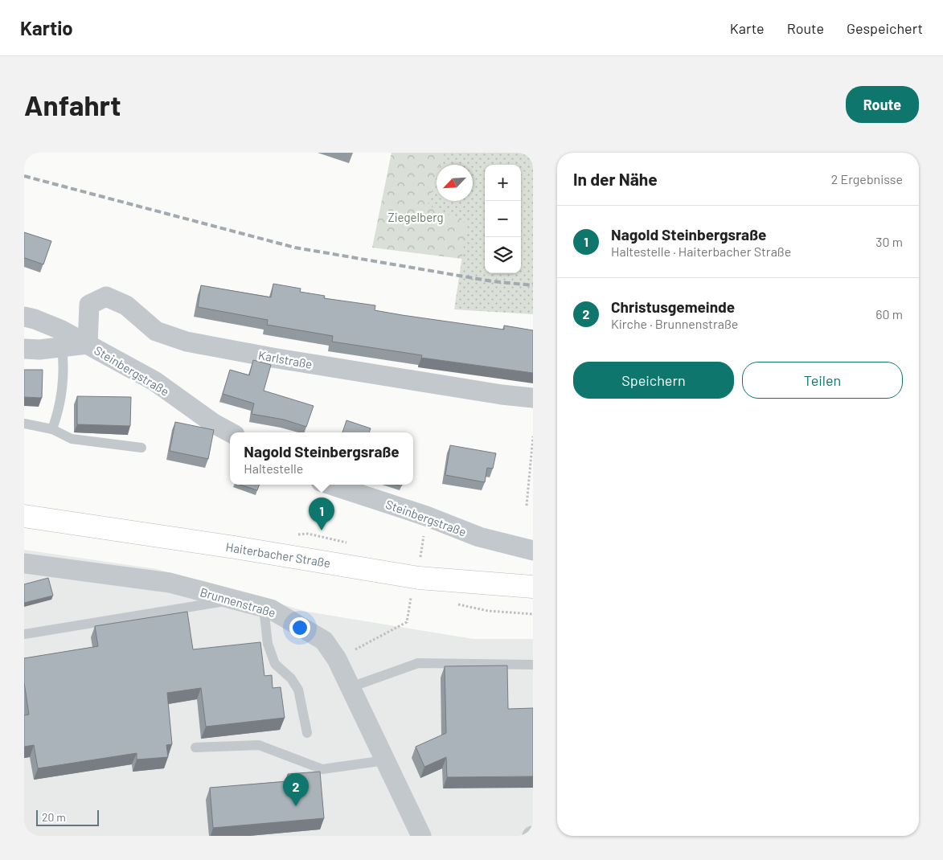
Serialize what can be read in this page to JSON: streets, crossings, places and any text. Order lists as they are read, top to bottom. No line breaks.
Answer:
{"streets":{"main road":["Haiterbacher Straße"],"street":["Karlstraße","Steinbergstraße","Brunnenstraße"]},"crossings":[["Karlstraße","Steinbergstraße"]],"parks":["Ziegelberg"],"scale_bar":"20 m","north":"bottom left","page":{"header":"Kartio","nav":["Karte","Route","Gespeichert"],"buttons":["Route",["Speichern","Teilen"]],"title":"Anfahrt","heading":["In der Nähe","2 Ergebnisse"],"map_buttons":["+","−"],"list":[{"mark":"1","name":"Nagold Steinbergsraße","note":"Haltestelle · Haiterbacher Straße","value":"30 m"},{"mark":"2","name":"Christusgemeinde","note":"Kirche · Brunnenstraße","value":"60 m"}],"popup":["Nagold Steinbergsraße","Haltestelle"],"pins":["1","2"],"scale":"20 m"}}
